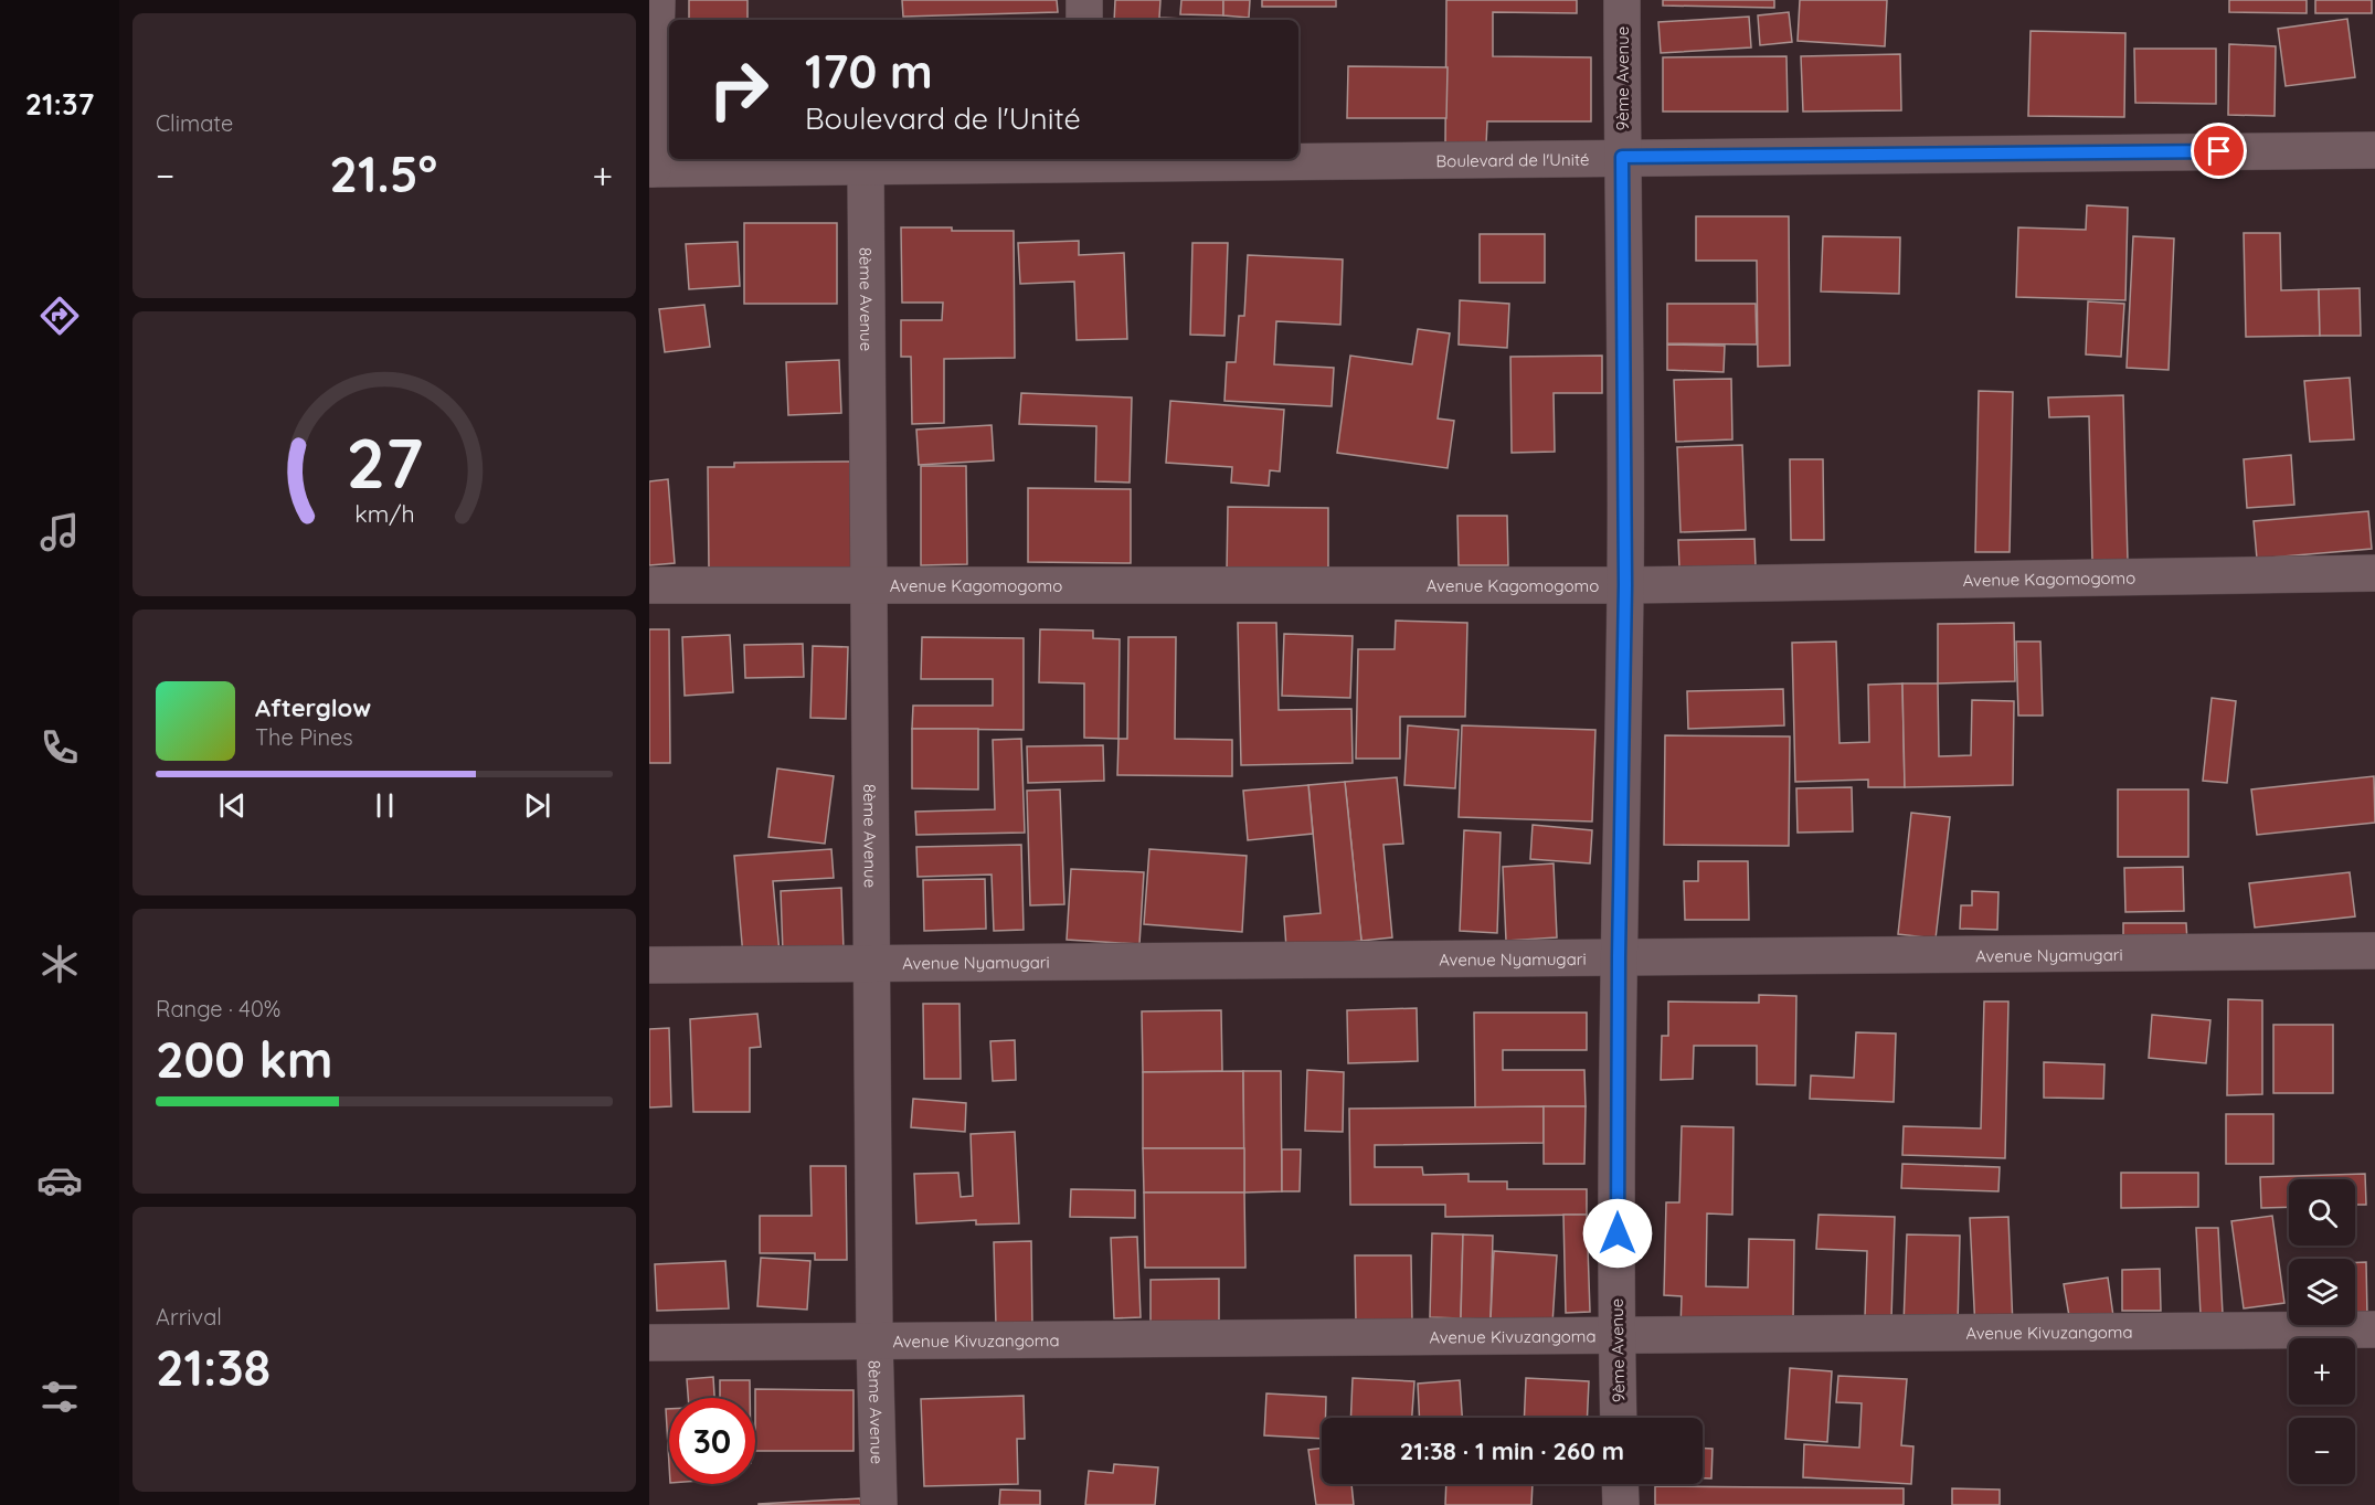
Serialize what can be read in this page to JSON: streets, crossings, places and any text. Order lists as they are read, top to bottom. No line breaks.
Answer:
{"streets":{"street":["9ème Avenue","Boulevard de l'Unité","8ème Avenue","Avenue Kagomogomo","Avenue Nyamugari","Avenue Kivuzangoma"]},"crossings":[["9ème Avenue","Boulevard de l'Unité"],["9ème Avenue","Avenue Kagomogomo"],["9ème Avenue","Avenue Nyamugari"],["9ème Avenue","Avenue Kivuzangoma"],["Boulevard de l'Unité","8ème Avenue"],["8ème Avenue","Avenue Kagomogomo"],["8ème Avenue","Avenue Nyamugari"],["8ème Avenue","Avenue Kivuzangoma"]],"page":{"tabs":"21:37","tile":["Climate",["Range · 40%","200 km"],["Arrival","21:38"]],"turn":["170 m","Boulevard de l'Unité"],"heat":["−","21.5°","+"],"song":["Afterglow","The Pines"],"map_buttons":["+","−"],"limit":"30","trip":"21:38 · 1 min · 260 m","gauge":["27","km/h"]}}
